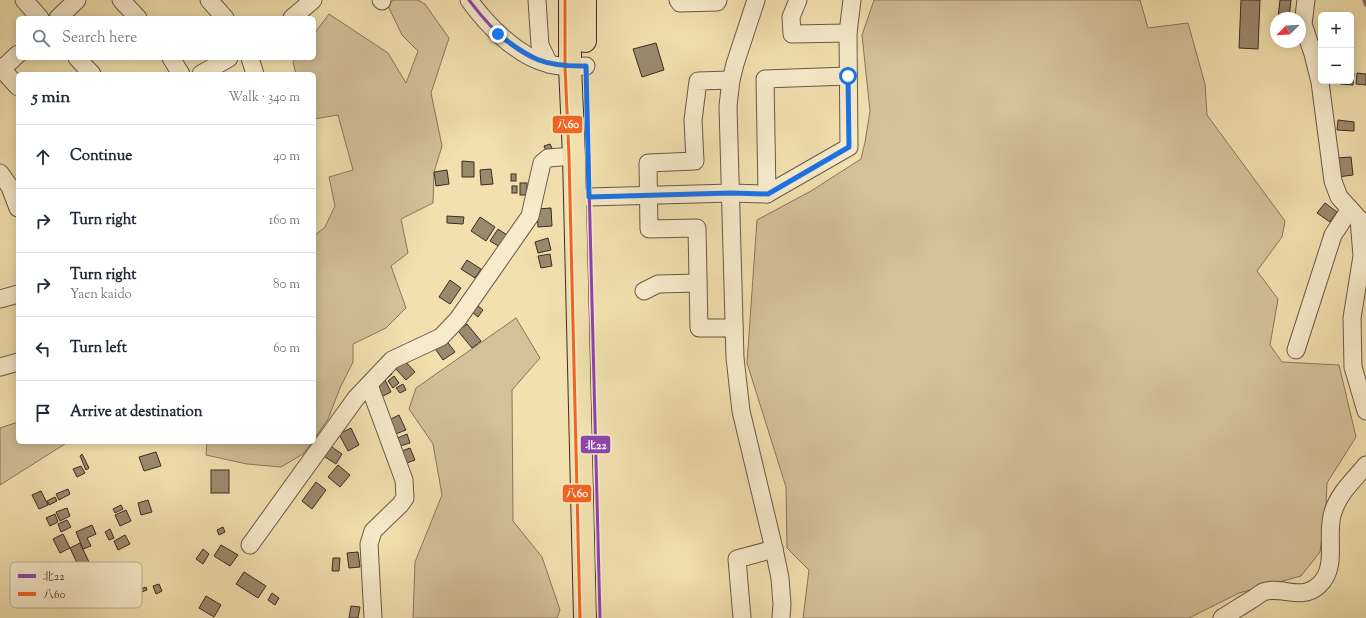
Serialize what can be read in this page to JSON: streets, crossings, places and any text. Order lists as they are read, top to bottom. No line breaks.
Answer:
{"lines":["transit line 北22","transit line 八60"],"legend":["北22","八60"],"north":"bottom left","page":{"map_buttons":["+","−"],"search":"Search here","heading":["5 min","Walk · 340 m"],"list":[["Continue","40 m"],["Turn right","160 m"],["Turn right","Yaen kaido","80 m"],["Turn left","60 m"],"Arrive at destination"]}}
